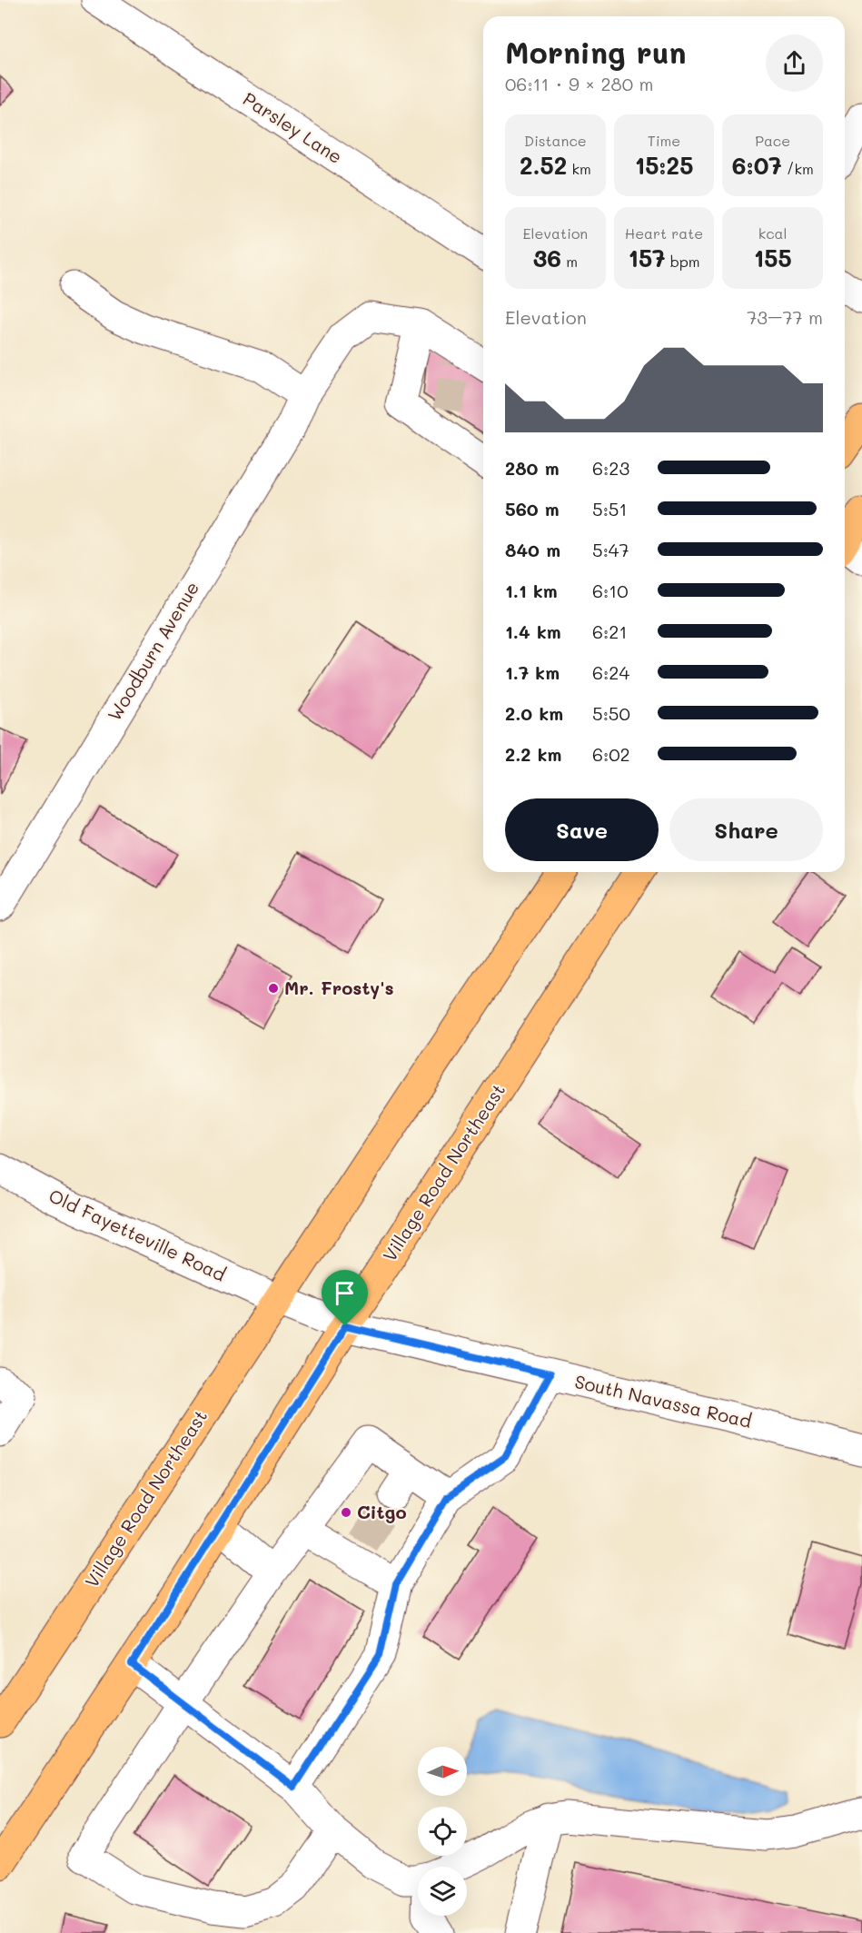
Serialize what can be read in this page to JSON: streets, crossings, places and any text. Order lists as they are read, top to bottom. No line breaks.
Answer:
{"streets":{"main road":["Village Road Northeast"],"street":["Parsley Lane","Woodburn Avenue","Old Fayetteville Road","South Navassa Road"]},"crossings":[["Village Road Northeast","Old Fayetteville Road"],["Village Road Northeast","South Navassa Road"],["Old Fayetteville Road","South Navassa Road"]],"places":["Mr. Frosty's","Citgo"],"north":"right","page":{"heading":["Morning run","06:11 · 9 × 280 m"],"stats":[["Distance","2.52 km"],["Time","15:25"],["Pace","6:07 /km"],["Elevation","36 m"],["Heart rate","157 bpm"],["kcal","155"]],"chart":["Elevation","73–77 m"],"list":[{"name":"280 m","note":"6:23"},{"name":"560 m","note":"5:51"},{"name":"840 m","note":"5:47"},{"name":"1.1 km","note":"6:10"},{"name":"1.4 km","note":"6:21"},{"name":"1.7 km","note":"6:24"},{"name":"2.0 km","note":"5:50"},{"name":"2.2 km","note":"6:02"}],"buttons":["Save","Share"]}}
